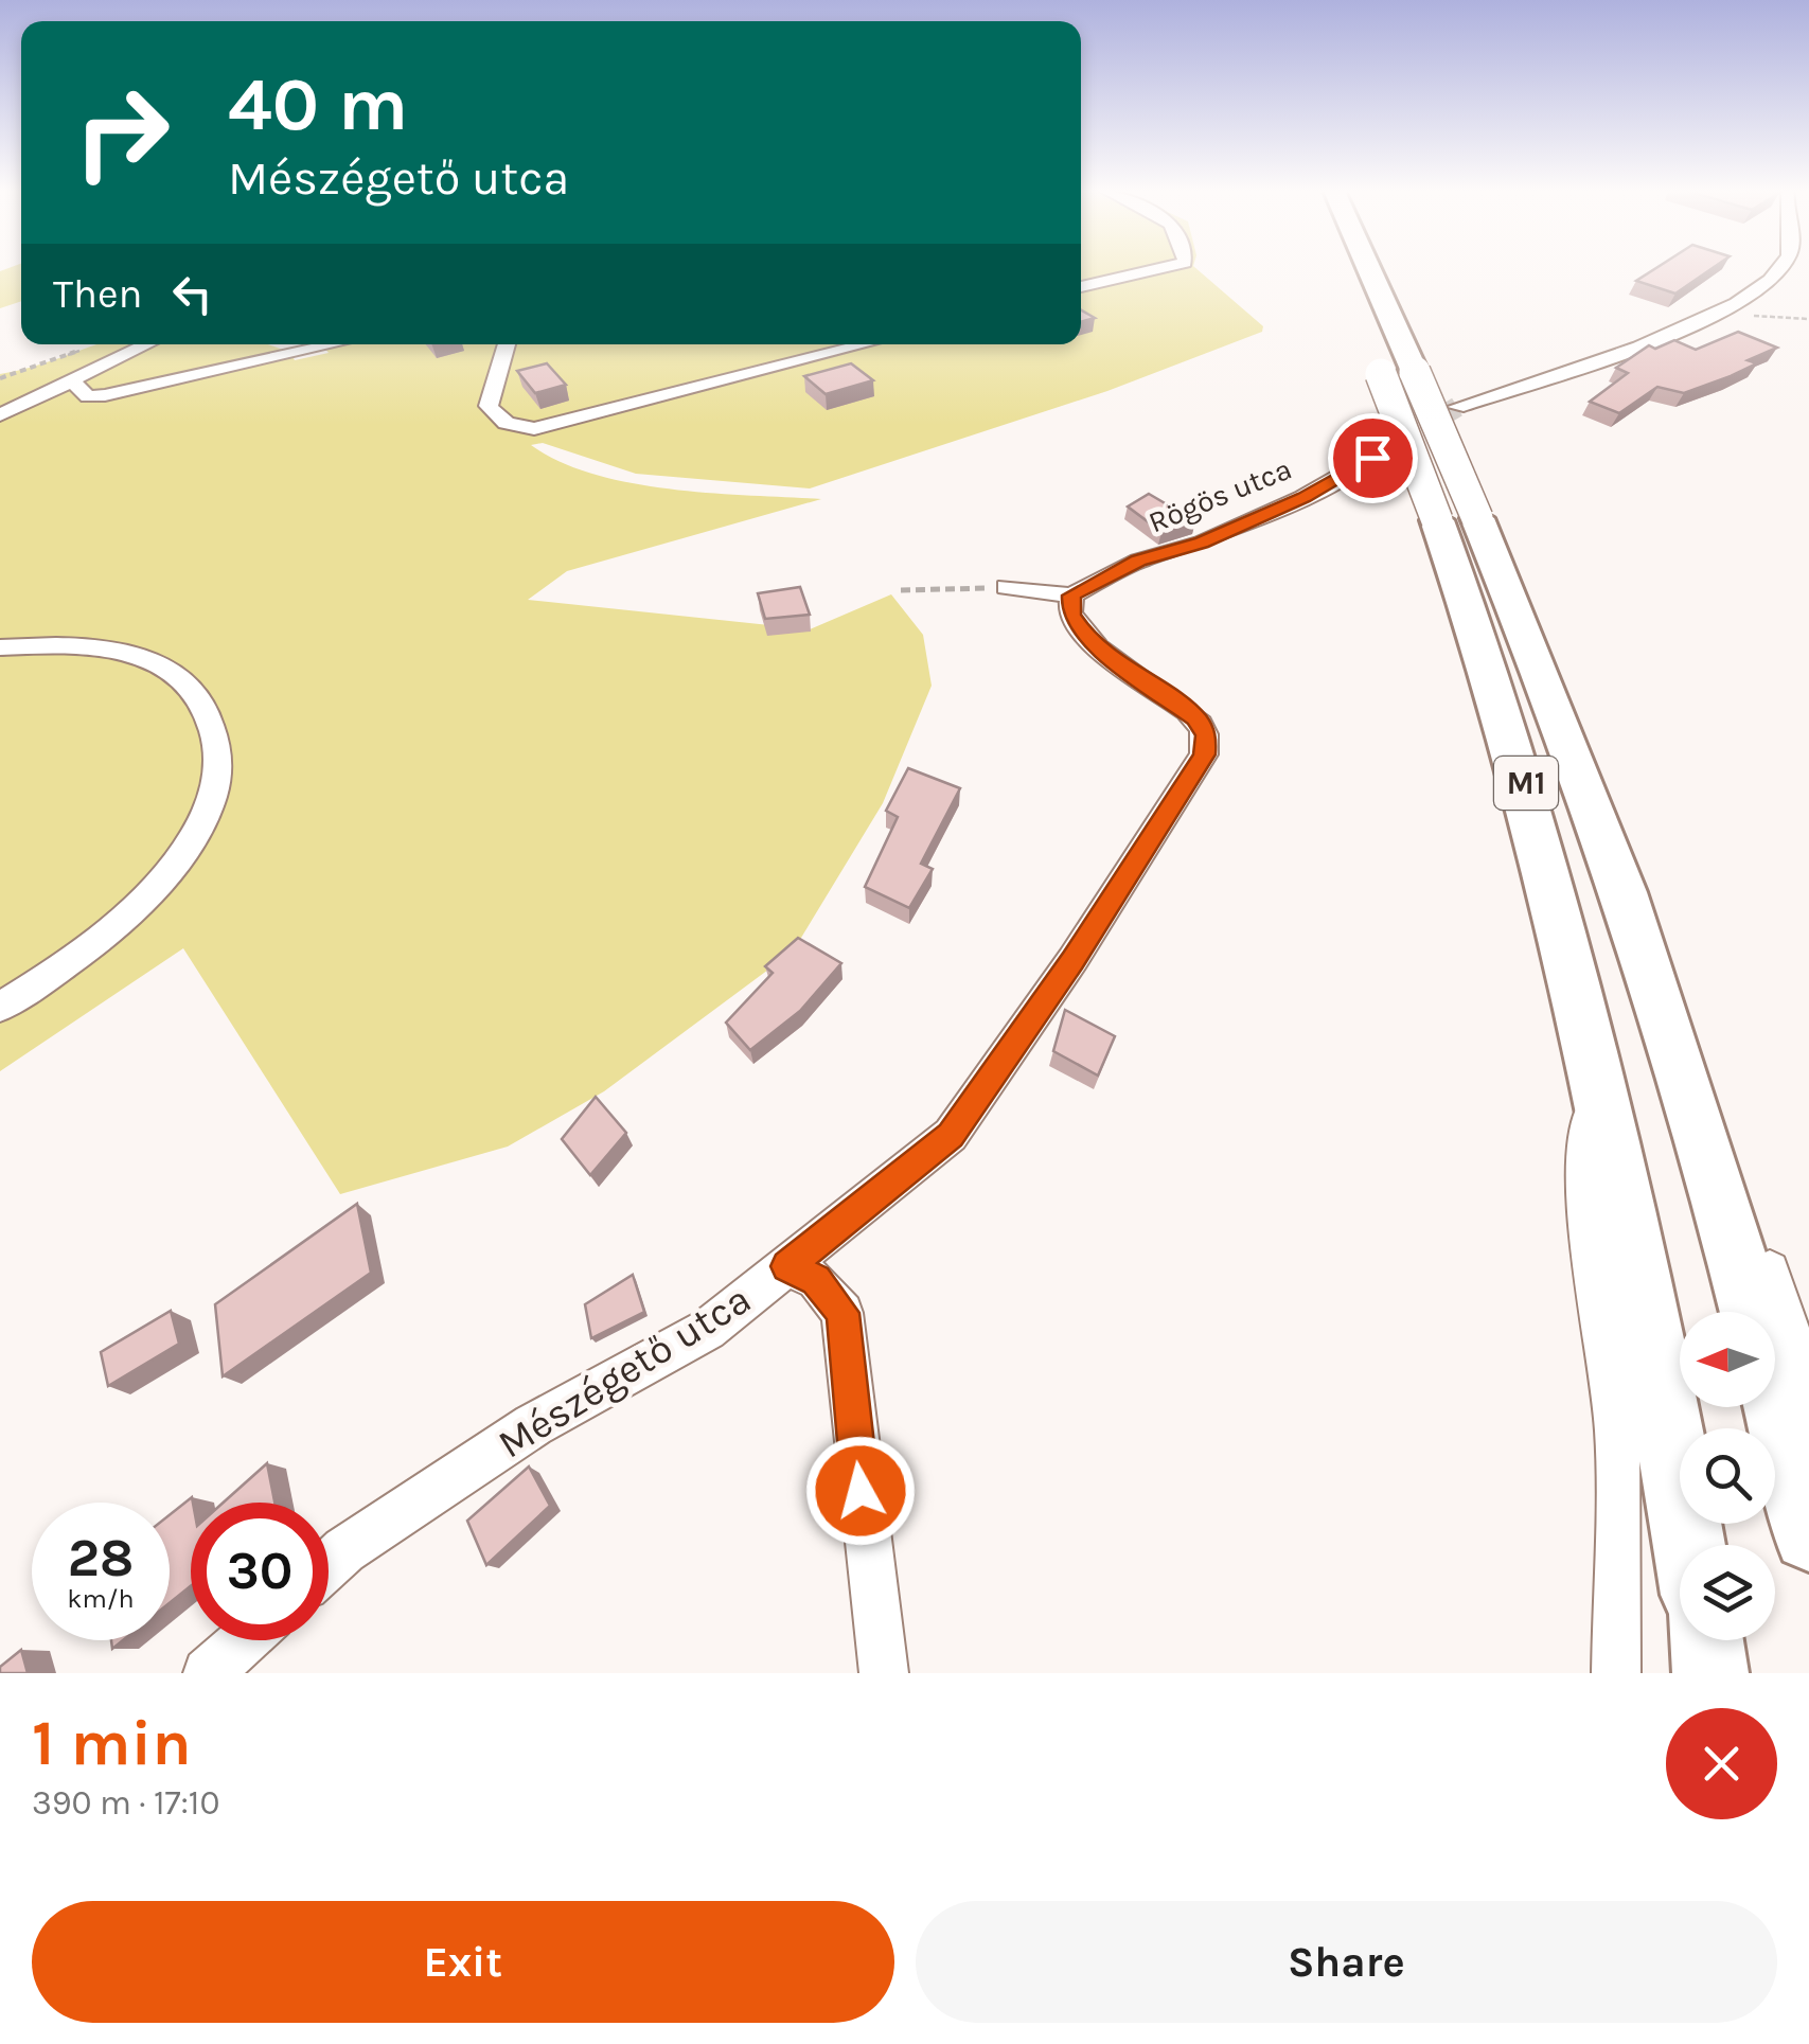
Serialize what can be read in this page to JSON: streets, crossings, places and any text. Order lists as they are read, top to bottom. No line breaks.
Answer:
{"streets":{"highway":["M1"],"street":["Rögös utca","Mészégető utca"]},"crossings":[["Rögös utca","Mészégető utca"]],"north":"left","page":{"turn":["40 m","Mészégető utca"],"then":"Then","speed":"28 km/h","limit":"30","heading":["1 min","390 m · 17:10"],"buttons":["Exit","Share"]}}
